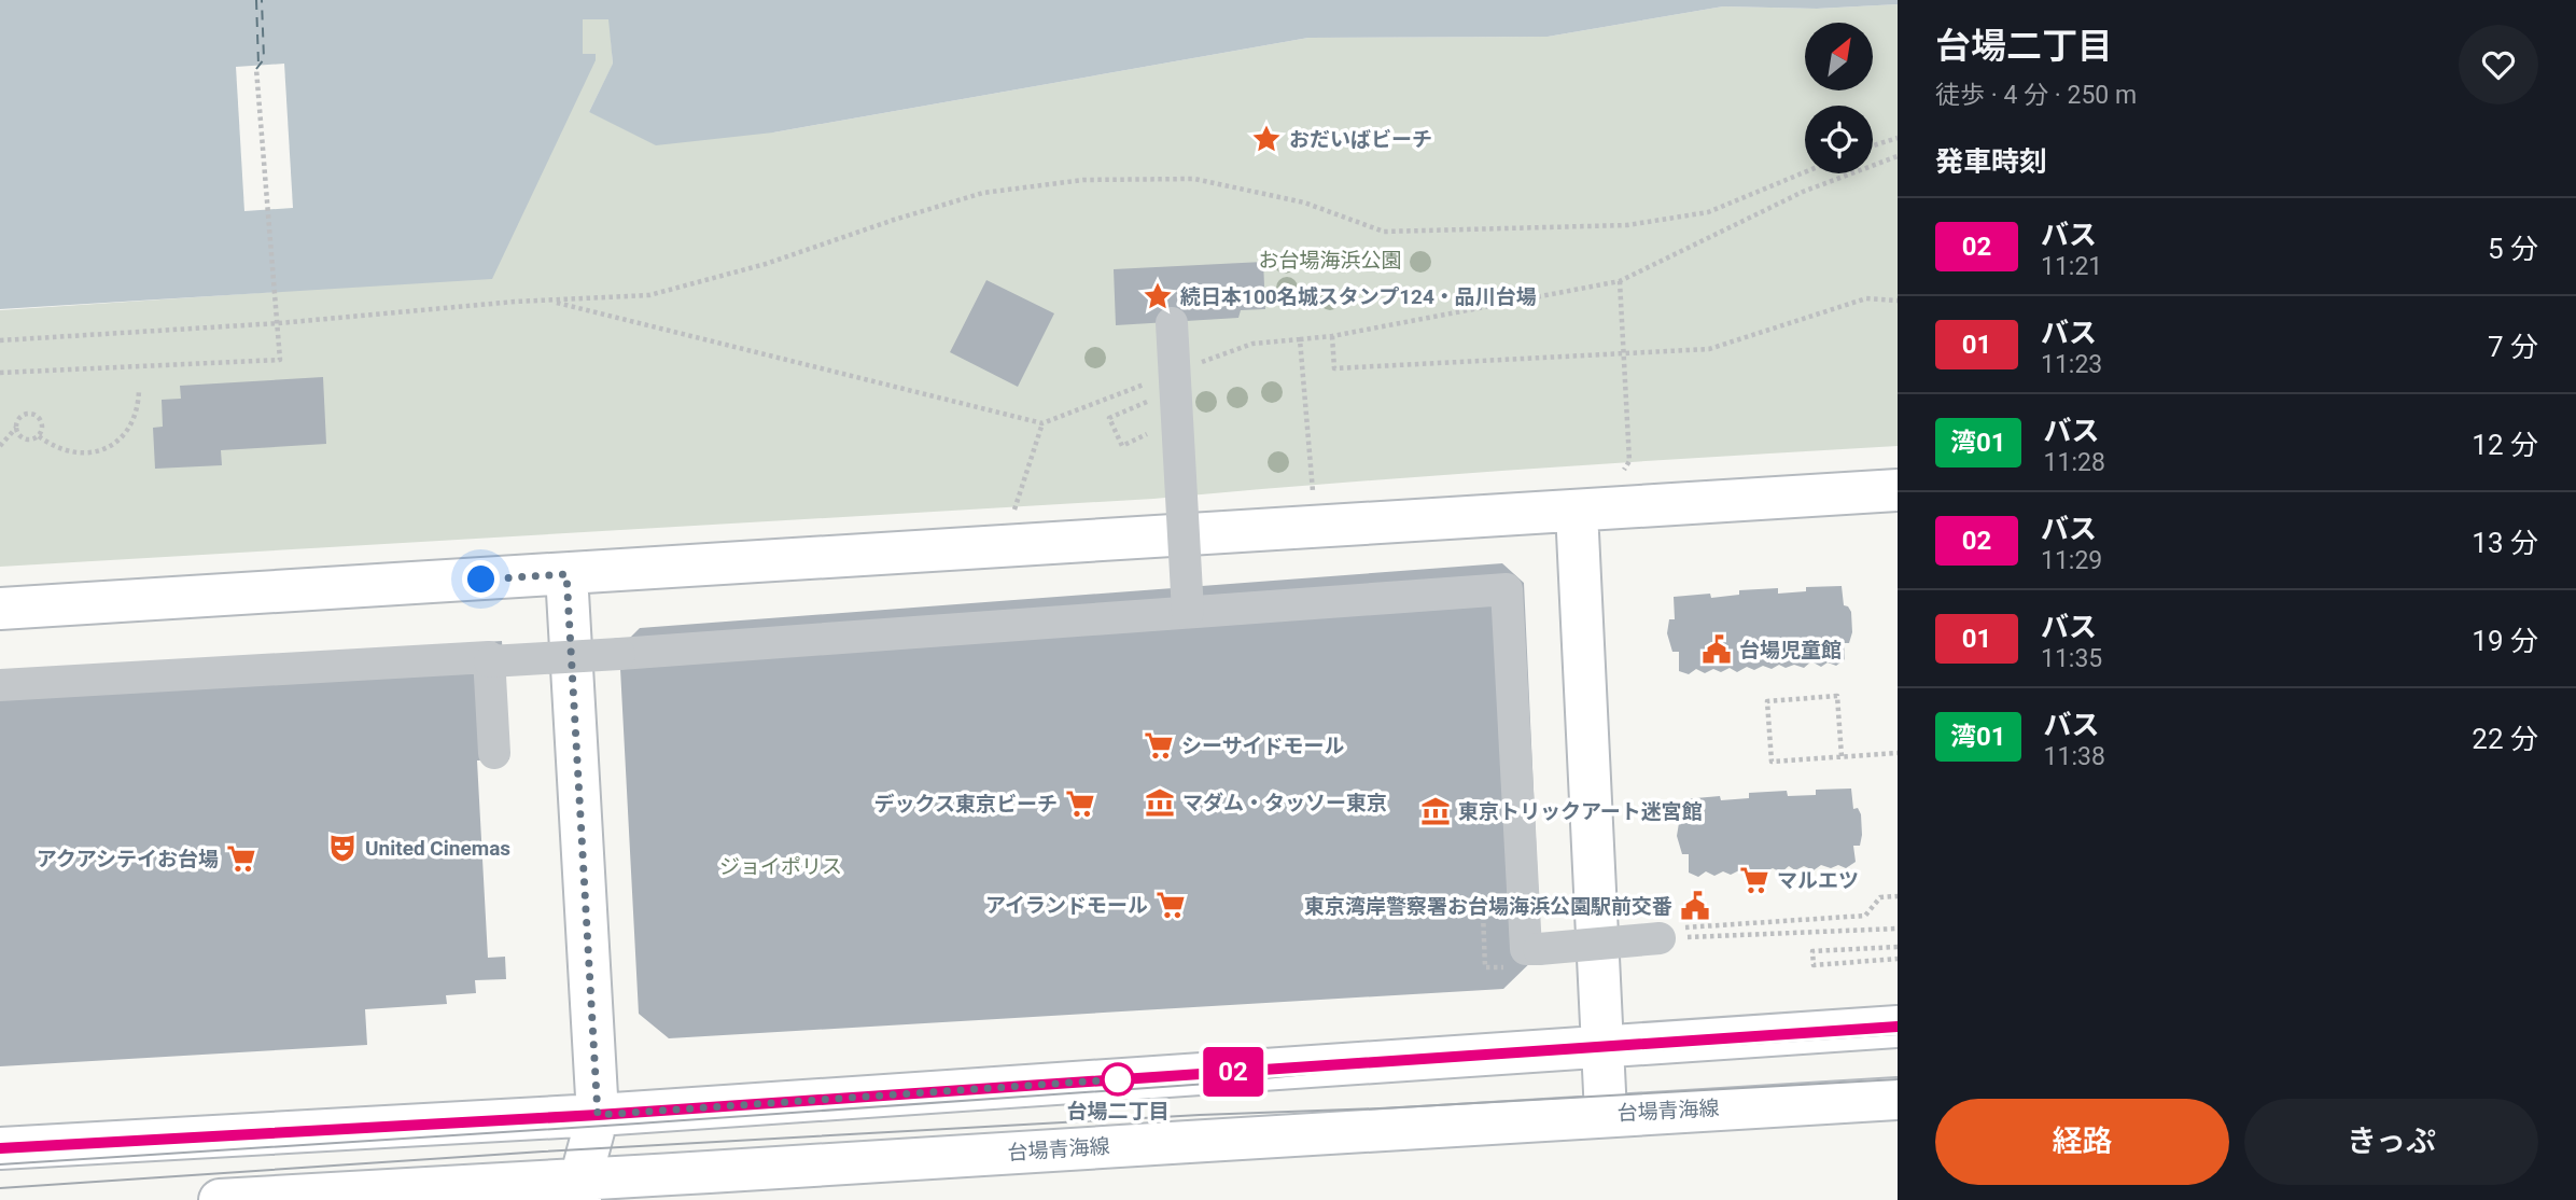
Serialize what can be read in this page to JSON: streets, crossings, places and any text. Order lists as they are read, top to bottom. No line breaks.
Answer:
{"streets":{"main road":["台場青海線"]},"parks":["お台場海浜公園","ジョイポリス"],"places":{"place":["おだいばビーチ","続日本100名城スタンプ124・品川台場"],"public building":["台場児童館","東京湾岸警察署お台場海浜公園駅前交番"],"supermarket":["シーサイドモール","デックス東京ビーチ","アクアシテイお台場","マルエツ","アイランドモール"],"museum":["マダム・タッソー東京","東京トリックアート迷宮館"],"theatre":["United Cinemas"],"other":["台場二丁目"]},"lines":["bus line 02"],"north":"top right","page":{"on_map":"02","heading":[["台場二丁目","徒歩 · 4 分 · 250 m"],"発車時刻"],"list":[{"mark":"02","name":"バス","note":"11:21","value":"5 分"},{"mark":"01","name":"バス","note":"11:23","value":"7 分"},{"mark":"湾01","name":"バス","note":"11:28","value":"12 分"},{"mark":"02","name":"バス","note":"11:29","value":"13 分"},{"mark":"01","name":"バス","note":"11:35","value":"19 分"},{"mark":"湾01","name":"バス","note":"11:38","value":"22 分"}],"buttons":["経路","きっぷ"]}}
